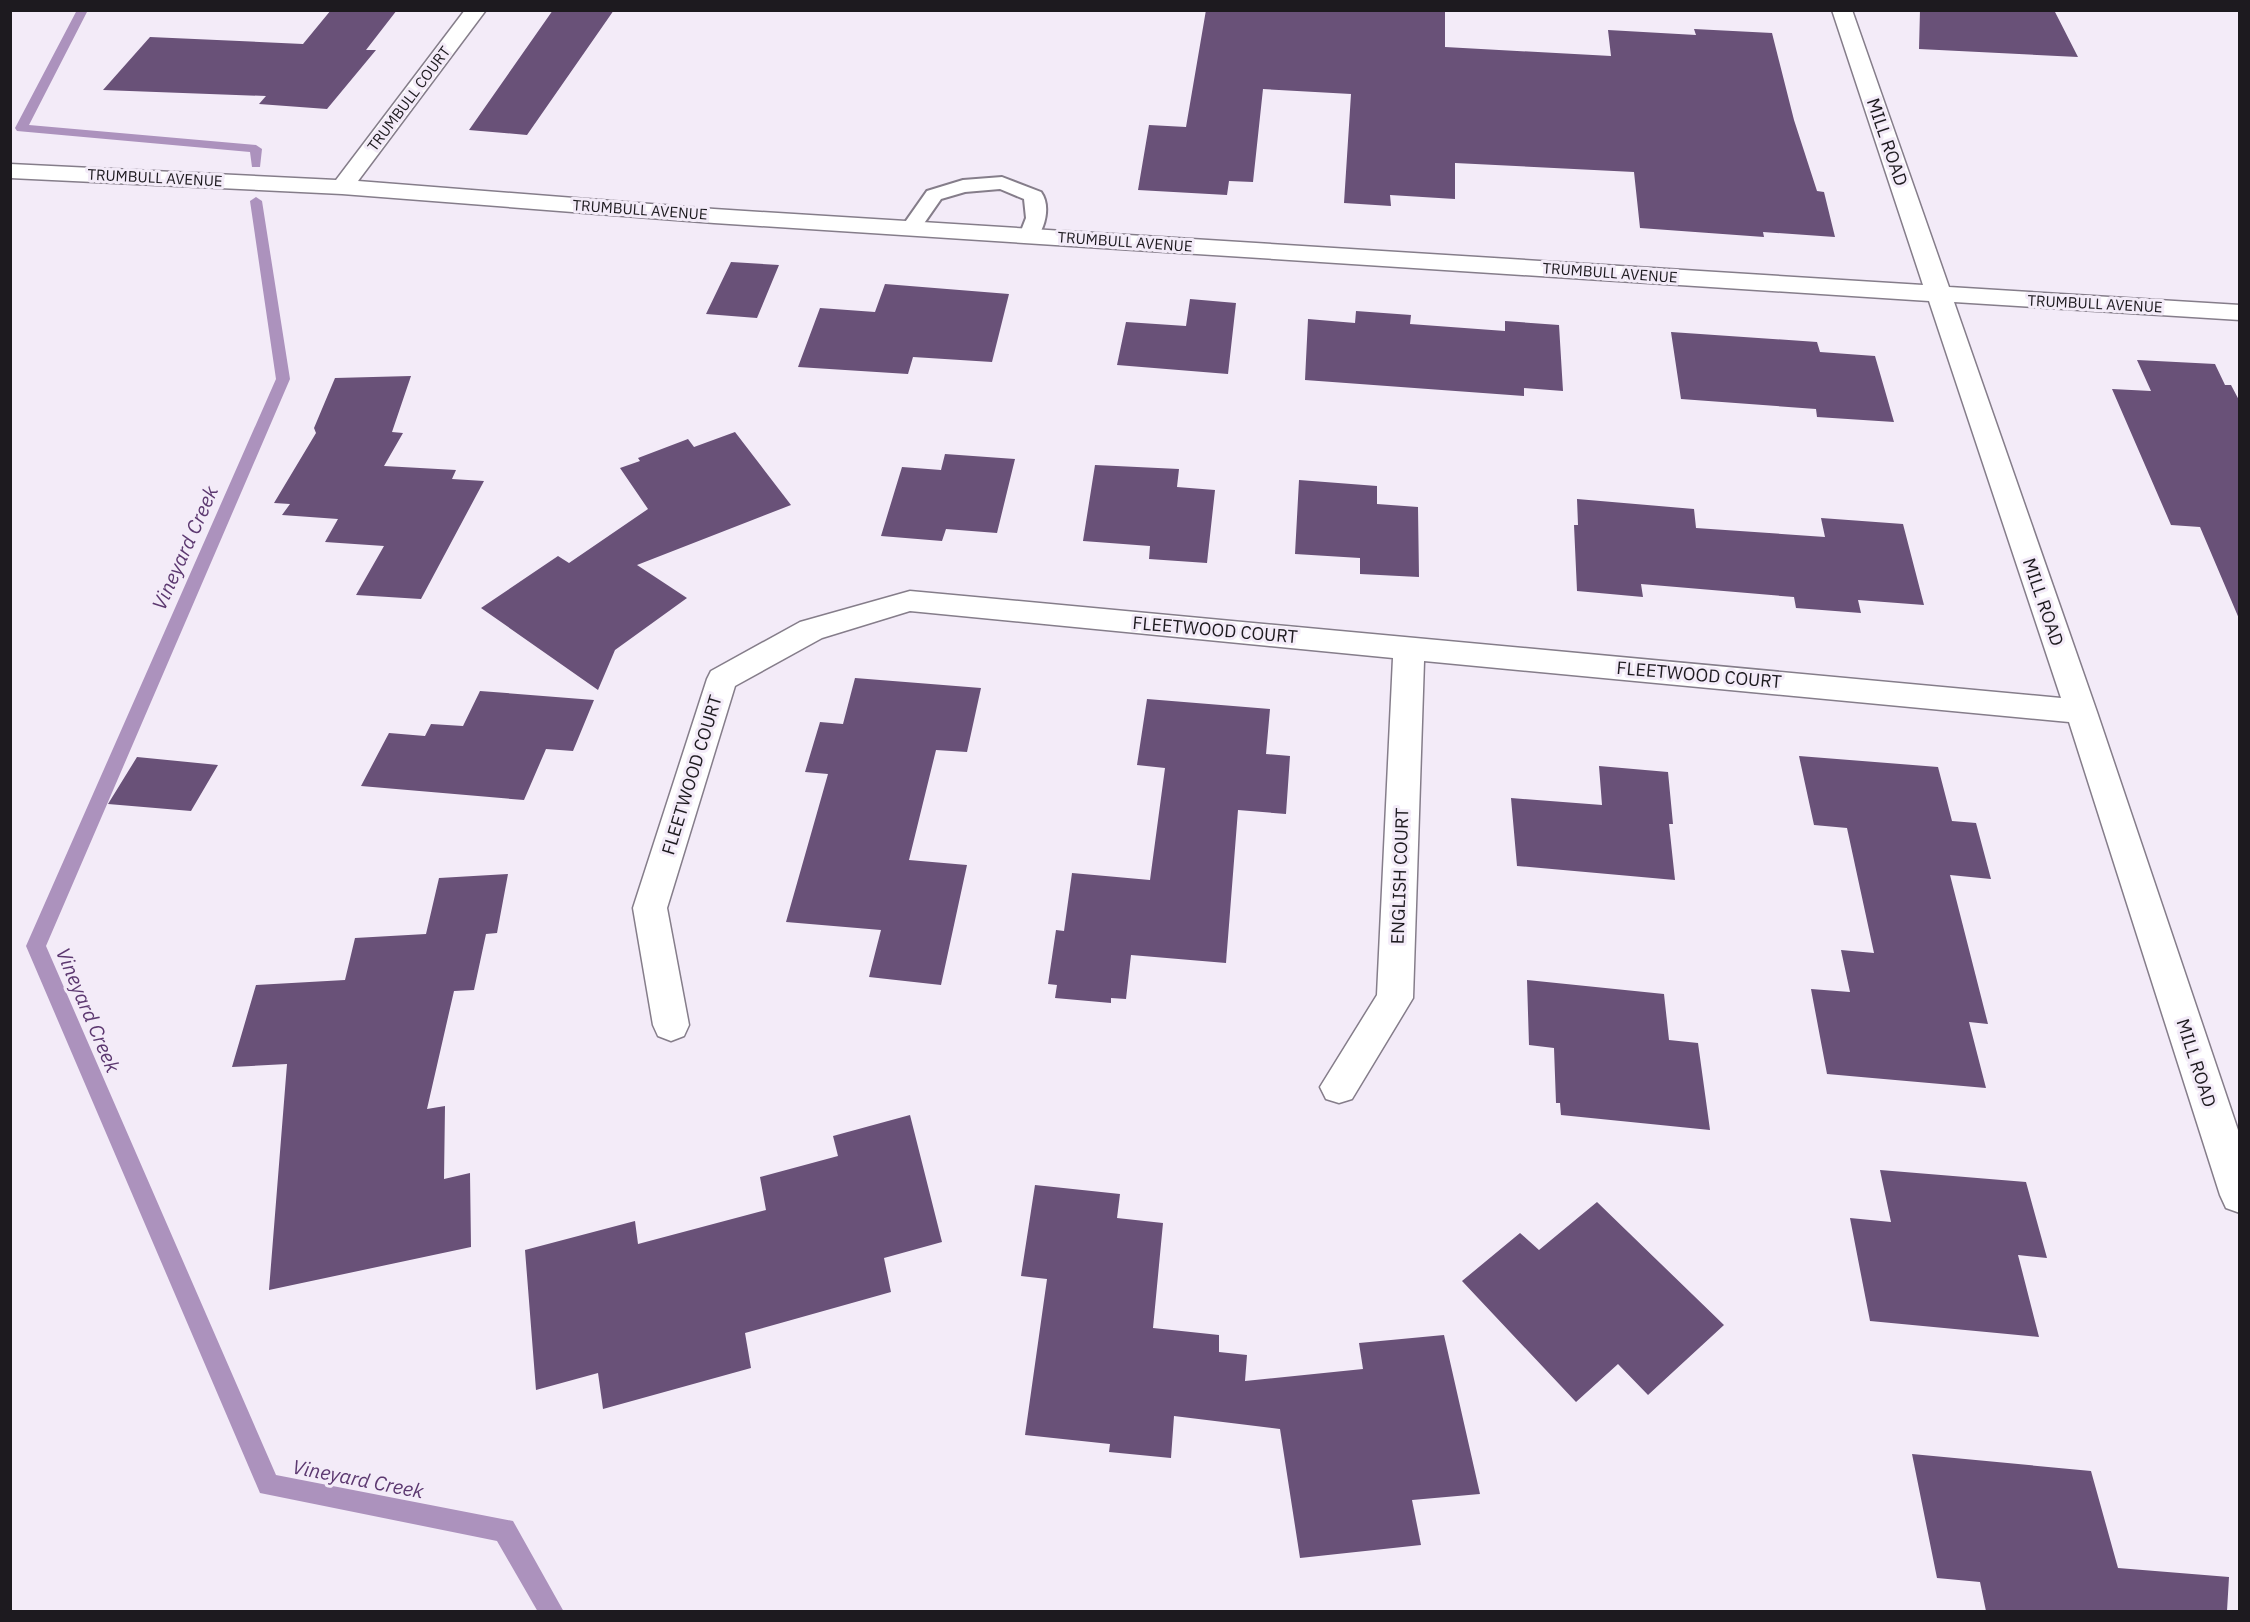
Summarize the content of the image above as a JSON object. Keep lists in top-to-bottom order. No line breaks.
{"streets":{"street":["TRUMBULL COURT","MILL ROAD","TRUMBULL AVENUE","FLEETWOOD COURT","ENGLISH COURT"]},"crossings":[["TRUMBULL COURT","TRUMBULL AVENUE"],["MILL ROAD","TRUMBULL AVENUE"],["MILL ROAD","FLEETWOOD COURT"],["FLEETWOOD COURT","ENGLISH COURT"]],"water":["Vineyard Creek"]}
